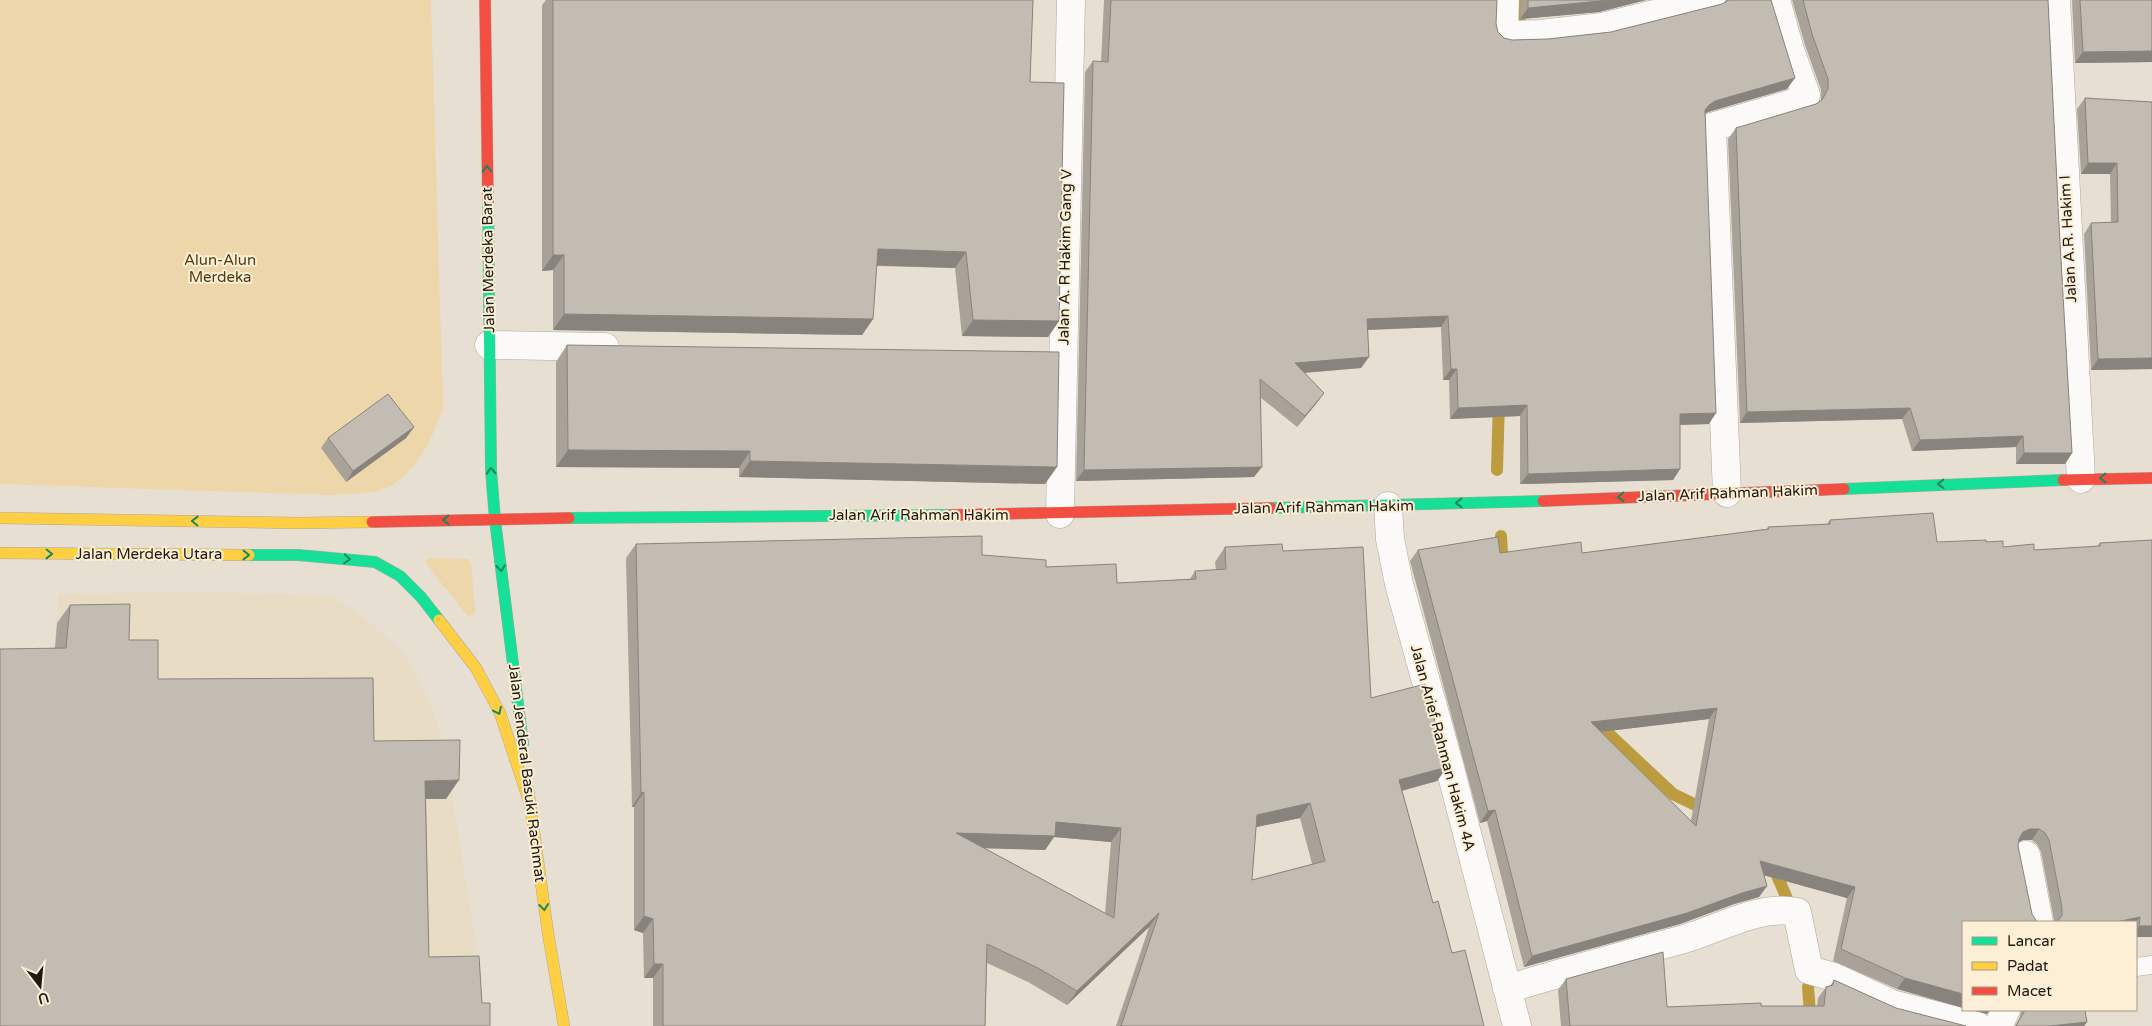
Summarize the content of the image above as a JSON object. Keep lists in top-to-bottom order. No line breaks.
{"streets":{"main road":["Jalan Merdeka Barat","Jalan Arif Rahman Hakim","Jalan Merdeka Utara","Jalan Jenderal Basuki Rachmat"],"street":["Jalan A.R. Hakim I","Jalan A. R Hakim Gang V","Jalan Arief Rahman Hakim 4A"]},"crossings":[["Jalan A.R. Hakim I","Jalan Arif Rahman Hakim"],["Jalan A. R Hakim Gang V","Jalan Arif Rahman Hakim"],["Jalan Merdeka Barat","Jalan Arif Rahman Hakim"],["Jalan Merdeka Barat","Jalan Jenderal Basuki Rachmat"],["Jalan Arif Rahman Hakim","Jalan Arief Rahman Hakim 4A"],["Jalan Arif Rahman Hakim","Jalan Jenderal Basuki Rachmat"],["Jalan Merdeka Utara","Jalan Jenderal Basuki Rachmat"]],"one_way":["Jalan Merdeka Barat","Jalan Arif Rahman Hakim","Jalan Merdeka Utara","Jalan Jenderal Basuki Rachmat"],"parks":["Alun-Alun Merdeka"],"legend":["Lancar","Padat","Macet"],"north":"bottom"}
